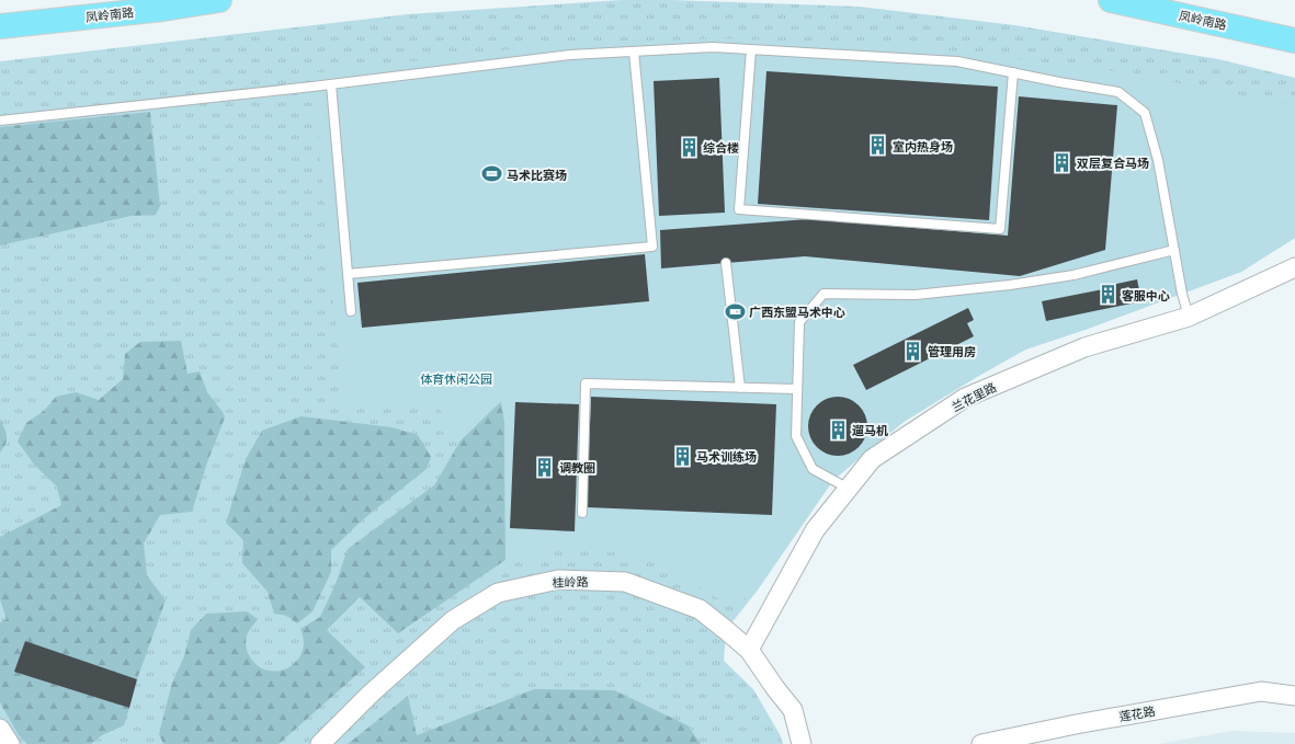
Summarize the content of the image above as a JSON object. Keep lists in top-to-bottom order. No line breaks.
{"streets":{"main road":["凤岭南路"],"street":["兰花里路","桂岭路","莲花路"]},"crossings":[["兰花里路","桂岭路"]],"parks":["体育休闲公园"],"places":{"building":["室内热身场","综合楼","双层复合马场","客服中心","管理用房","遛马机","马术训练场","调教圈"],"sports":["马术比赛场","广西东盟马术中心"]}}
